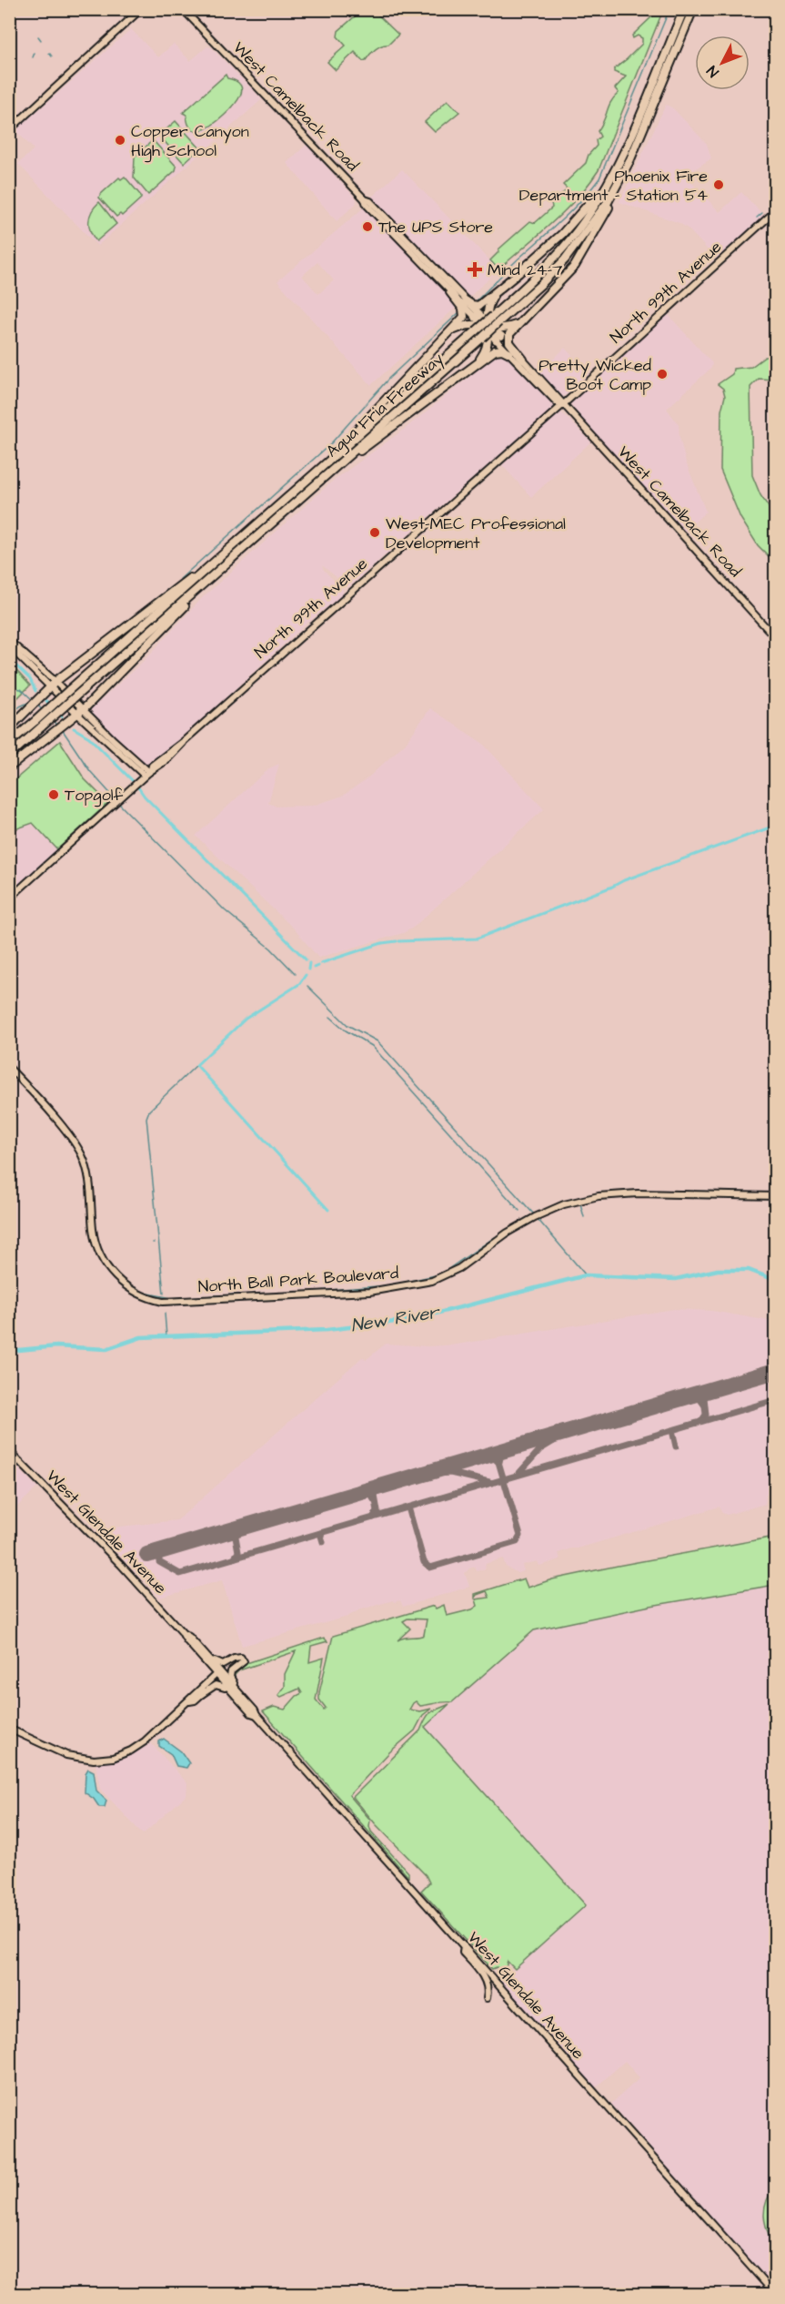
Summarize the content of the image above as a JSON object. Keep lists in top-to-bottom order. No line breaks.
{"streets":{"highway":["Agua Fria Freeway"],"main road":["West Camelback Road","North 99th Avenue","North Ball Park Boulevard","West Glendale Avenue"]},"crossings":[["West Camelback Road","North 99th Avenue"]],"water":["New River"],"places":{"other":["Copper Canyon High School","Phoenix Fire Department - Station 54","The UPS Store","Pretty Wicked Boot Camp","West-MEC Professional Development","Topgolf"],"health":["Mind 24-7"]},"north":"bottom left"}
